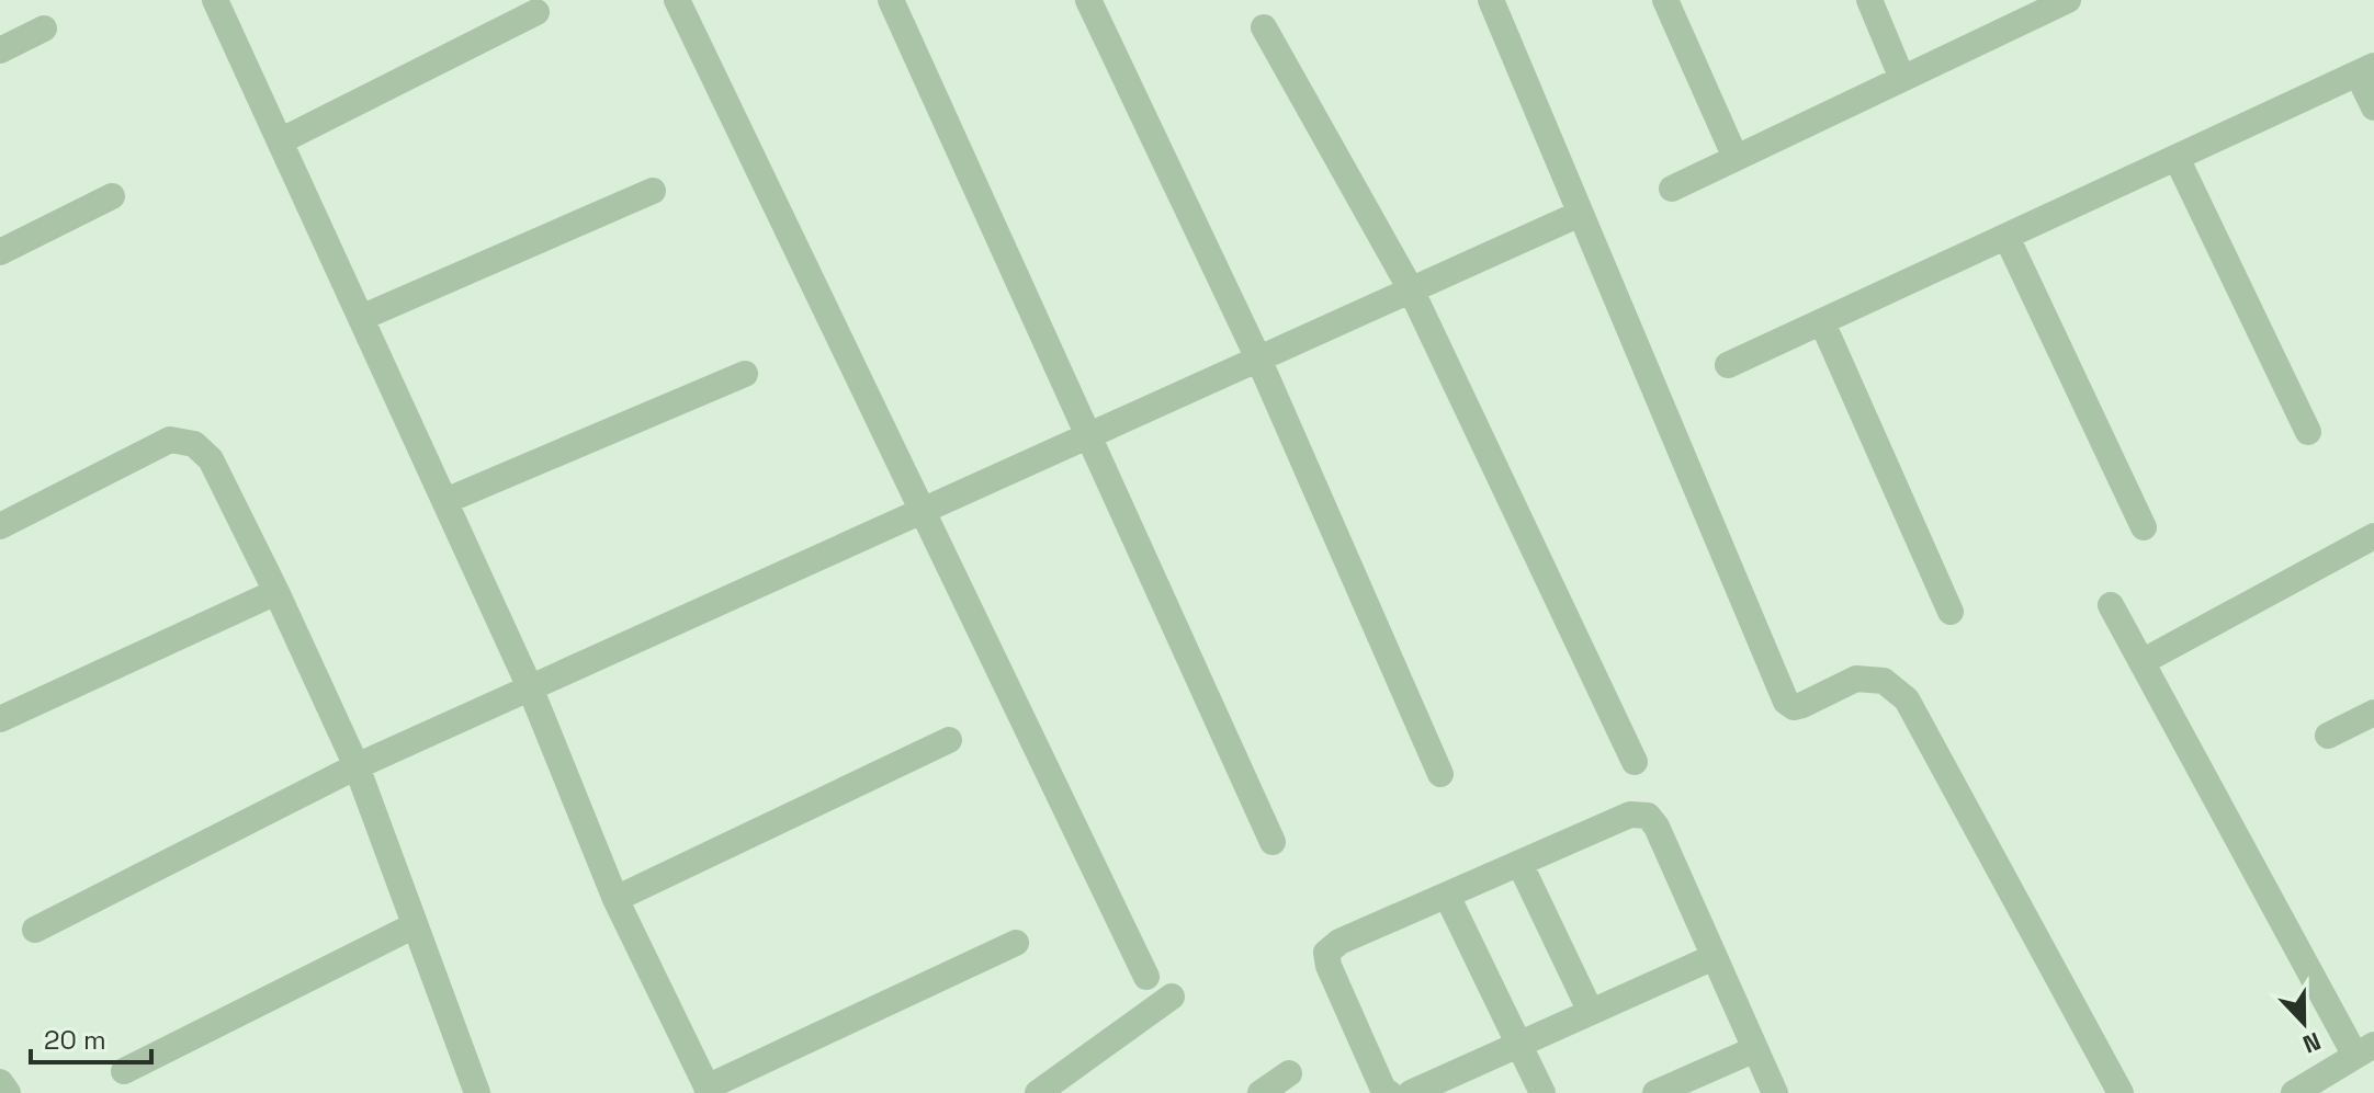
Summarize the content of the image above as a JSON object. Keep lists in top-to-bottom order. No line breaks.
{"scale_bar":"20 m","north":"bottom"}
